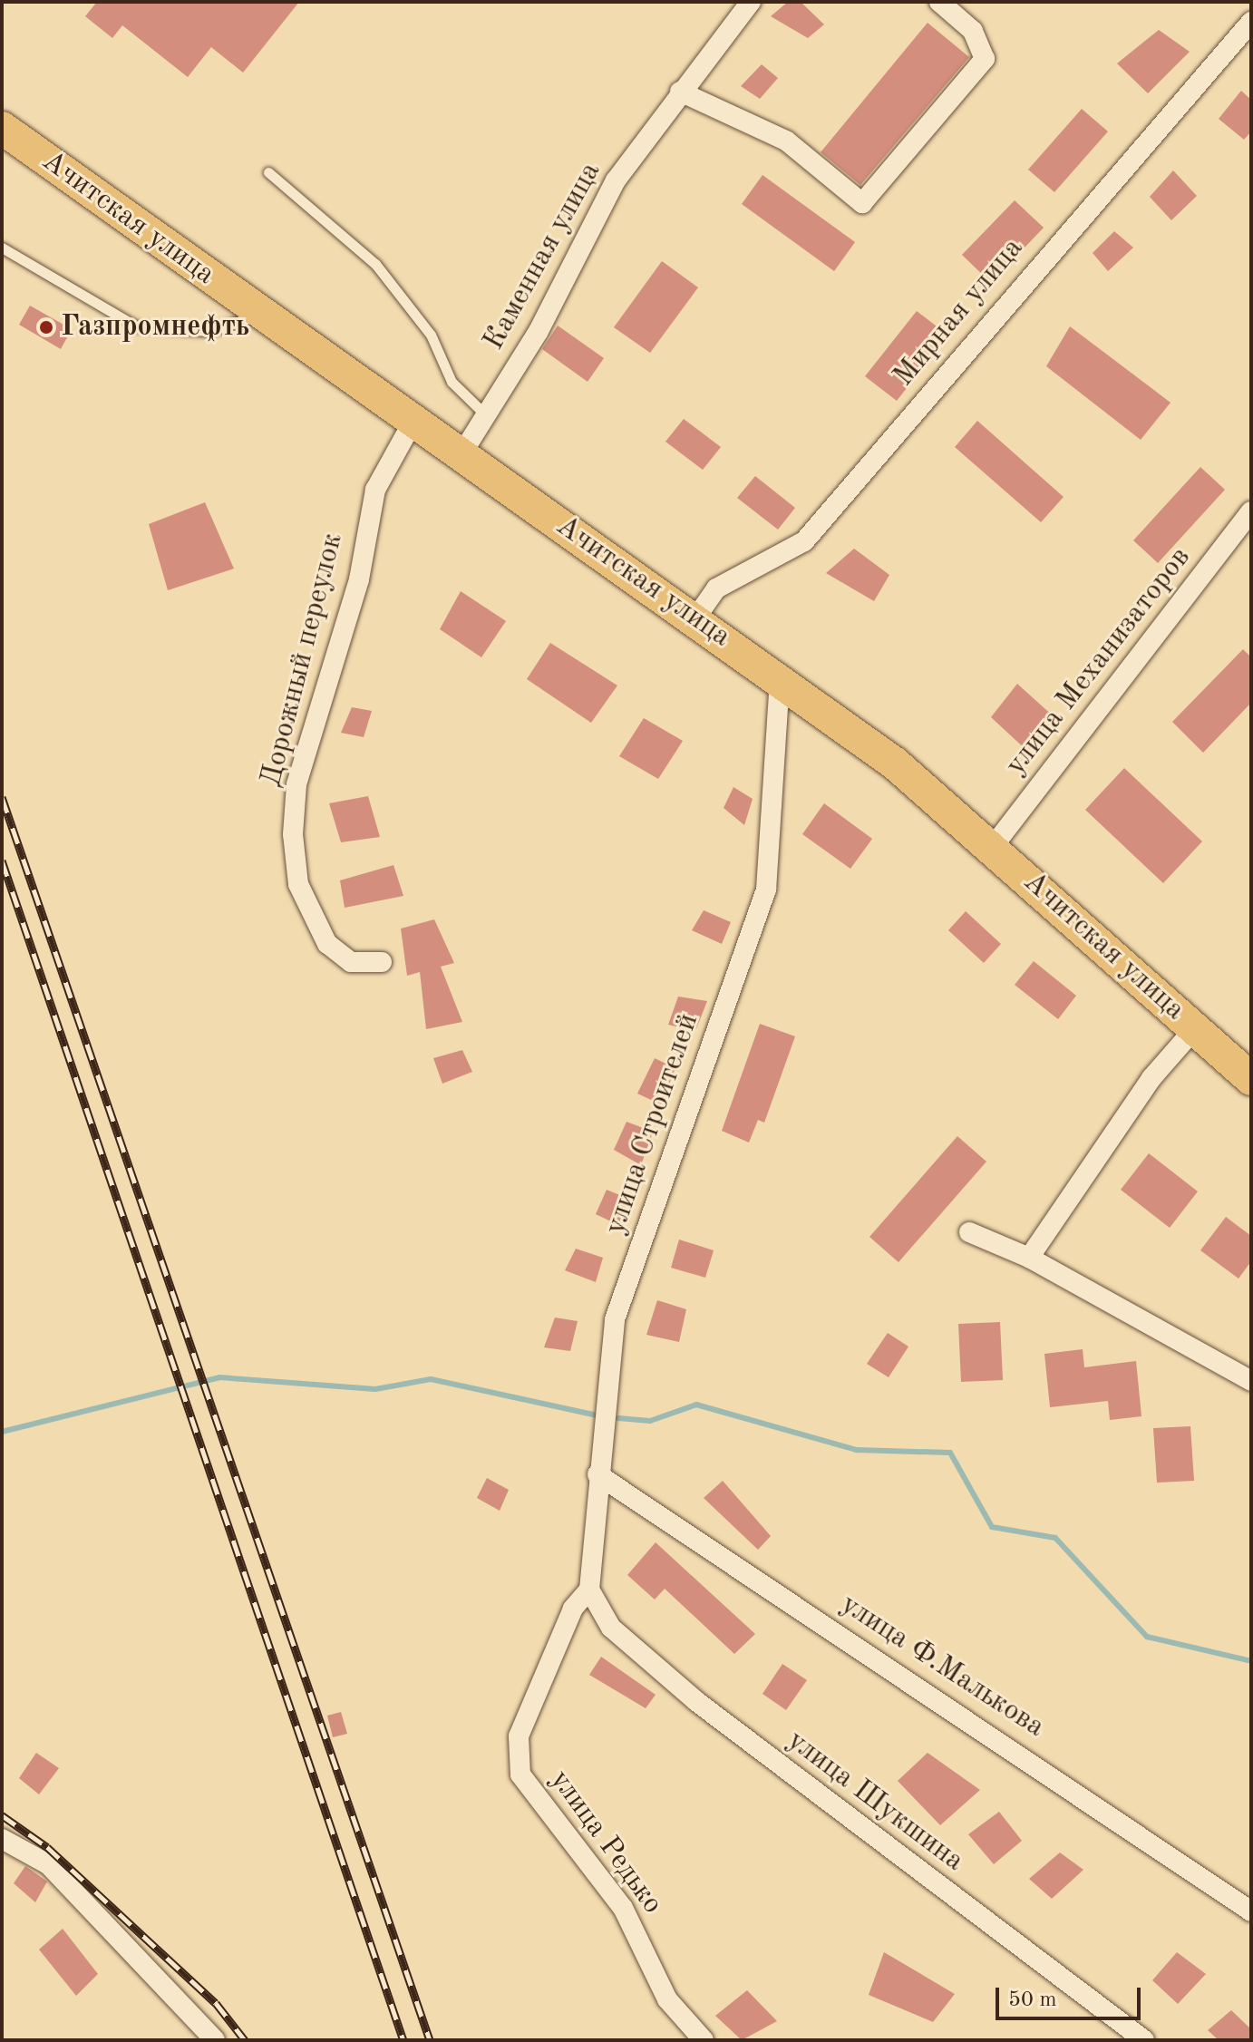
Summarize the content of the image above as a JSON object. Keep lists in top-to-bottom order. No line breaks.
{"streets":{"main road":["Ачитская улица"],"street":["Каменная улица","Мирная улица","Дорожный переулок","улица Механизаторов","улица Строителей","улица Ф.Малькова","улица Шукшина","улица Редько"]},"crossings":[["Ачитская улица","Каменная улица"],["Ачитская улица","Мирная улица"],["Ачитская улица","Дорожный переулок"],["Ачитская улица","улица Механизаторов"],["Ачитская улица","улица Строителей"],["улица Строителей","улица Ф.Малькова"],["улица Строителей","улица Шукшина"],["улица Строителей","улица Редько"],["улица Шукшина","улица Редько"]],"places":["Газпромнефть"],"scale_bar":"50 m"}
